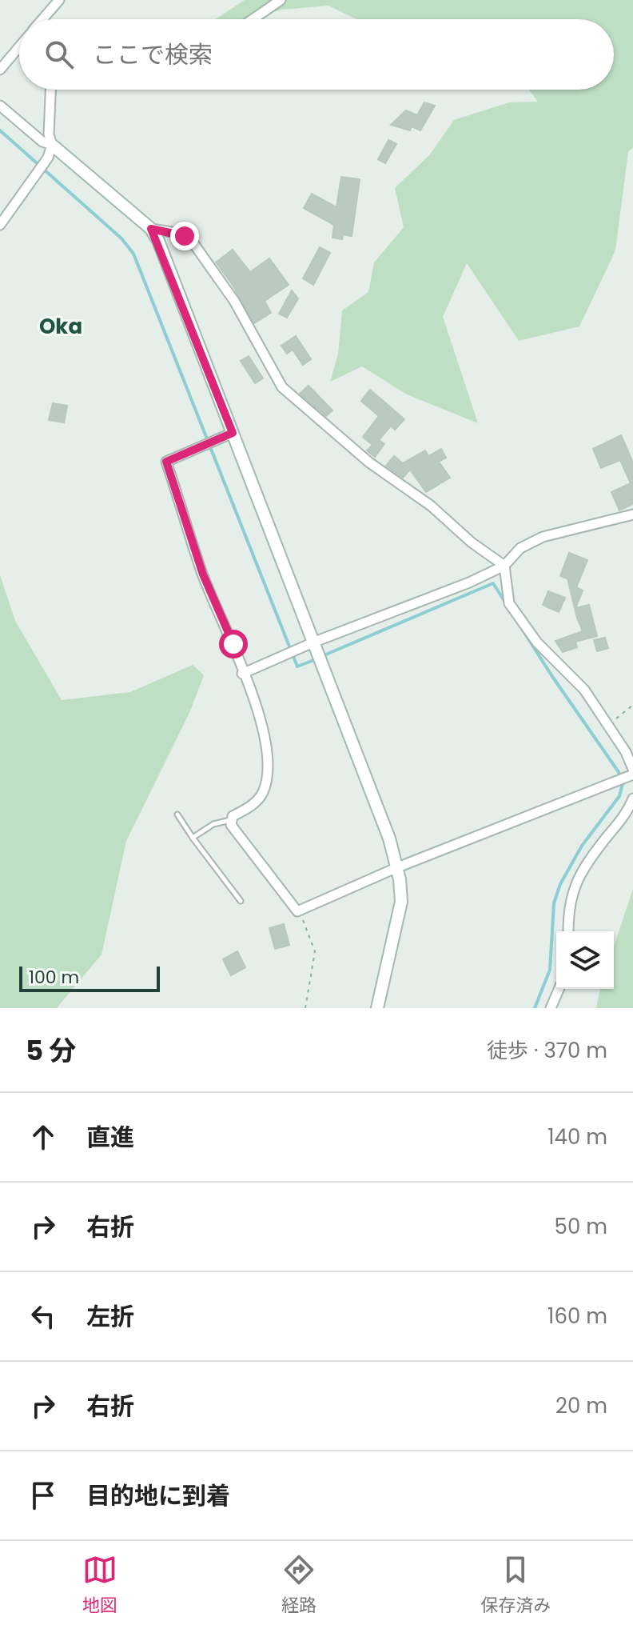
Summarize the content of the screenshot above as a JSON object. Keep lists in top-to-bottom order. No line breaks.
{"districts":["Oka"],"scale_bar":"100 m","page":{"search":"ここで検索","scale":"100 m","heading":["5 分","徒歩 · 370 m"],"list":[["直進","140 m"],["右折","50 m"],["左折","160 m"],["右折","20 m"],"目的地に到着"],"nav":["地図","経路","保存済み"]}}
